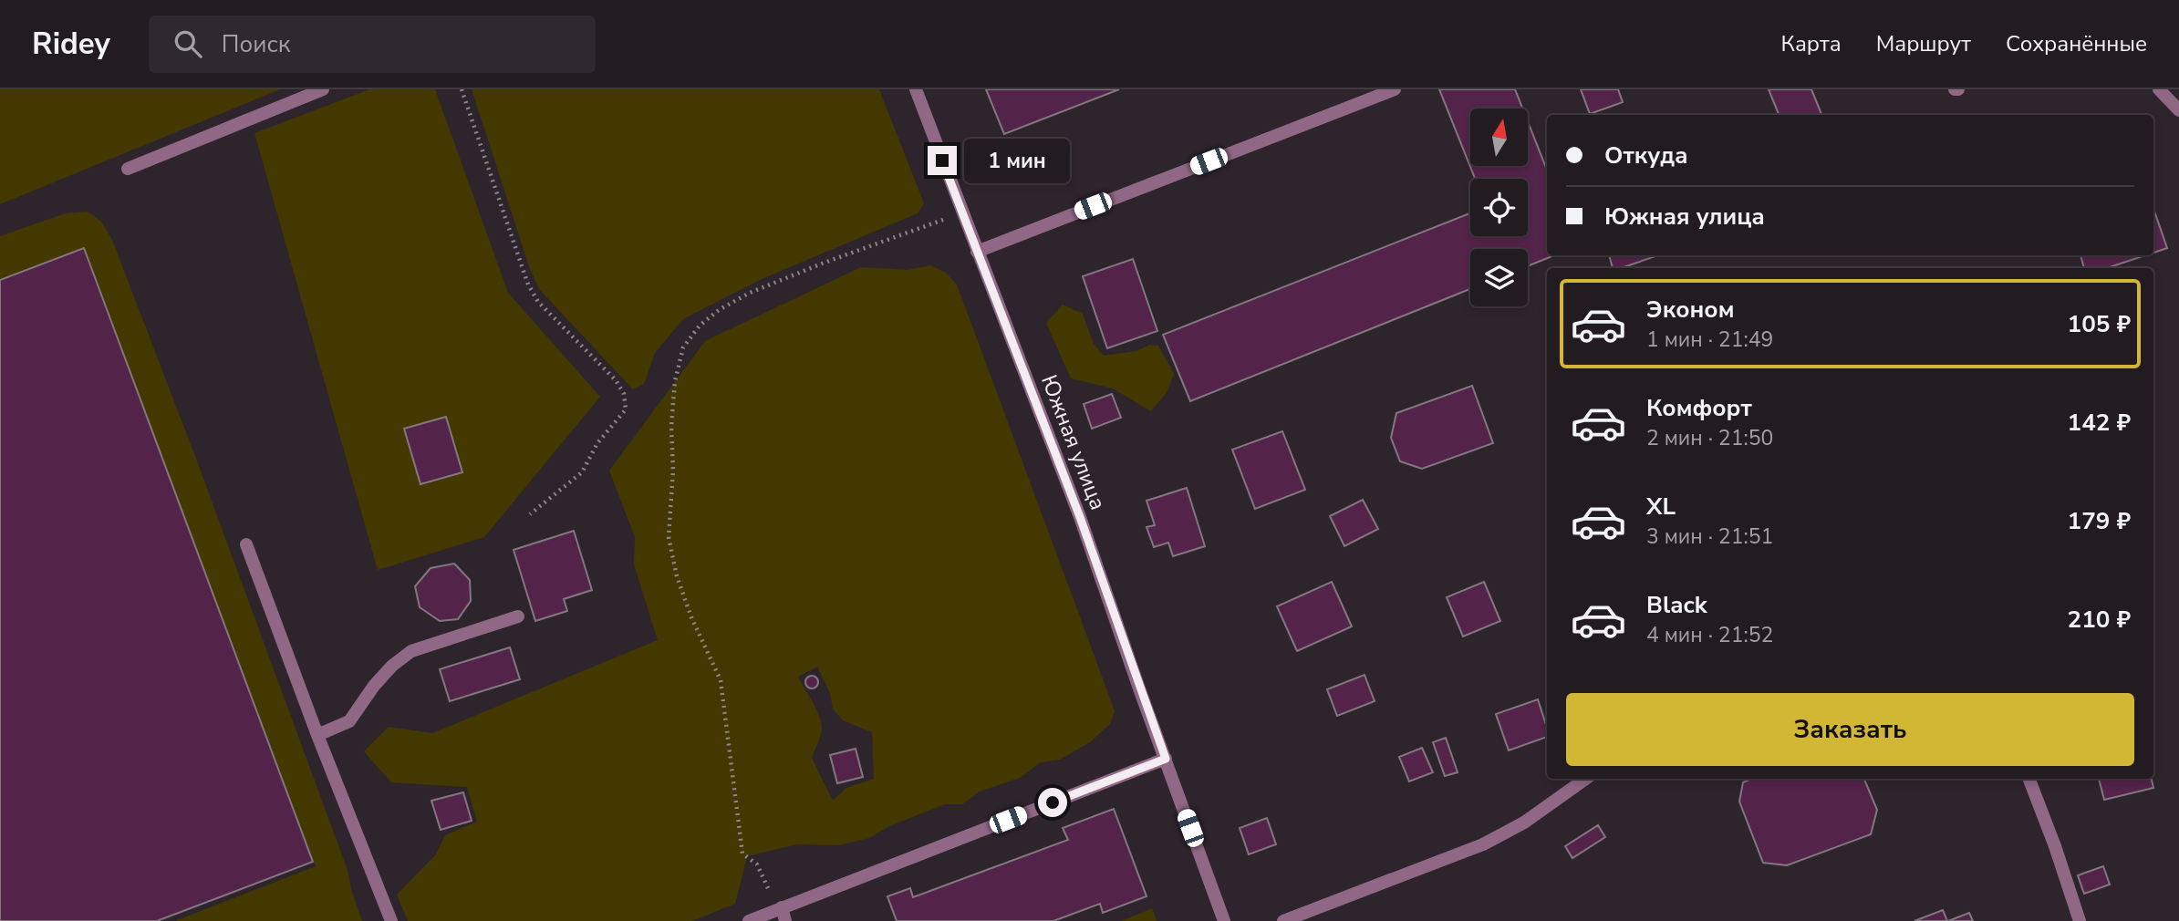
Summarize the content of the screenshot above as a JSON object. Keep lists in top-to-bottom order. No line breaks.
{"streets":{"street":["Южная улица"]},"north":"top","page":{"header":"Ridey","search":"Поиск","nav":["Карта","Маршрут","Сохранённые"],"banner":["Откуда","Южная улица"],"bubble":"1 мин","list":[{"name":"Эконом","note":"1 мин · 21:49","value":"105 ₽"},{"name":"Комфорт","note":"2 мин · 21:50","value":"142 ₽"},{"name":"XL","note":"3 мин · 21:51","value":"179 ₽"},{"name":"Black","note":"4 мин · 21:52","value":"210 ₽"}],"buttons":"Заказать"}}
